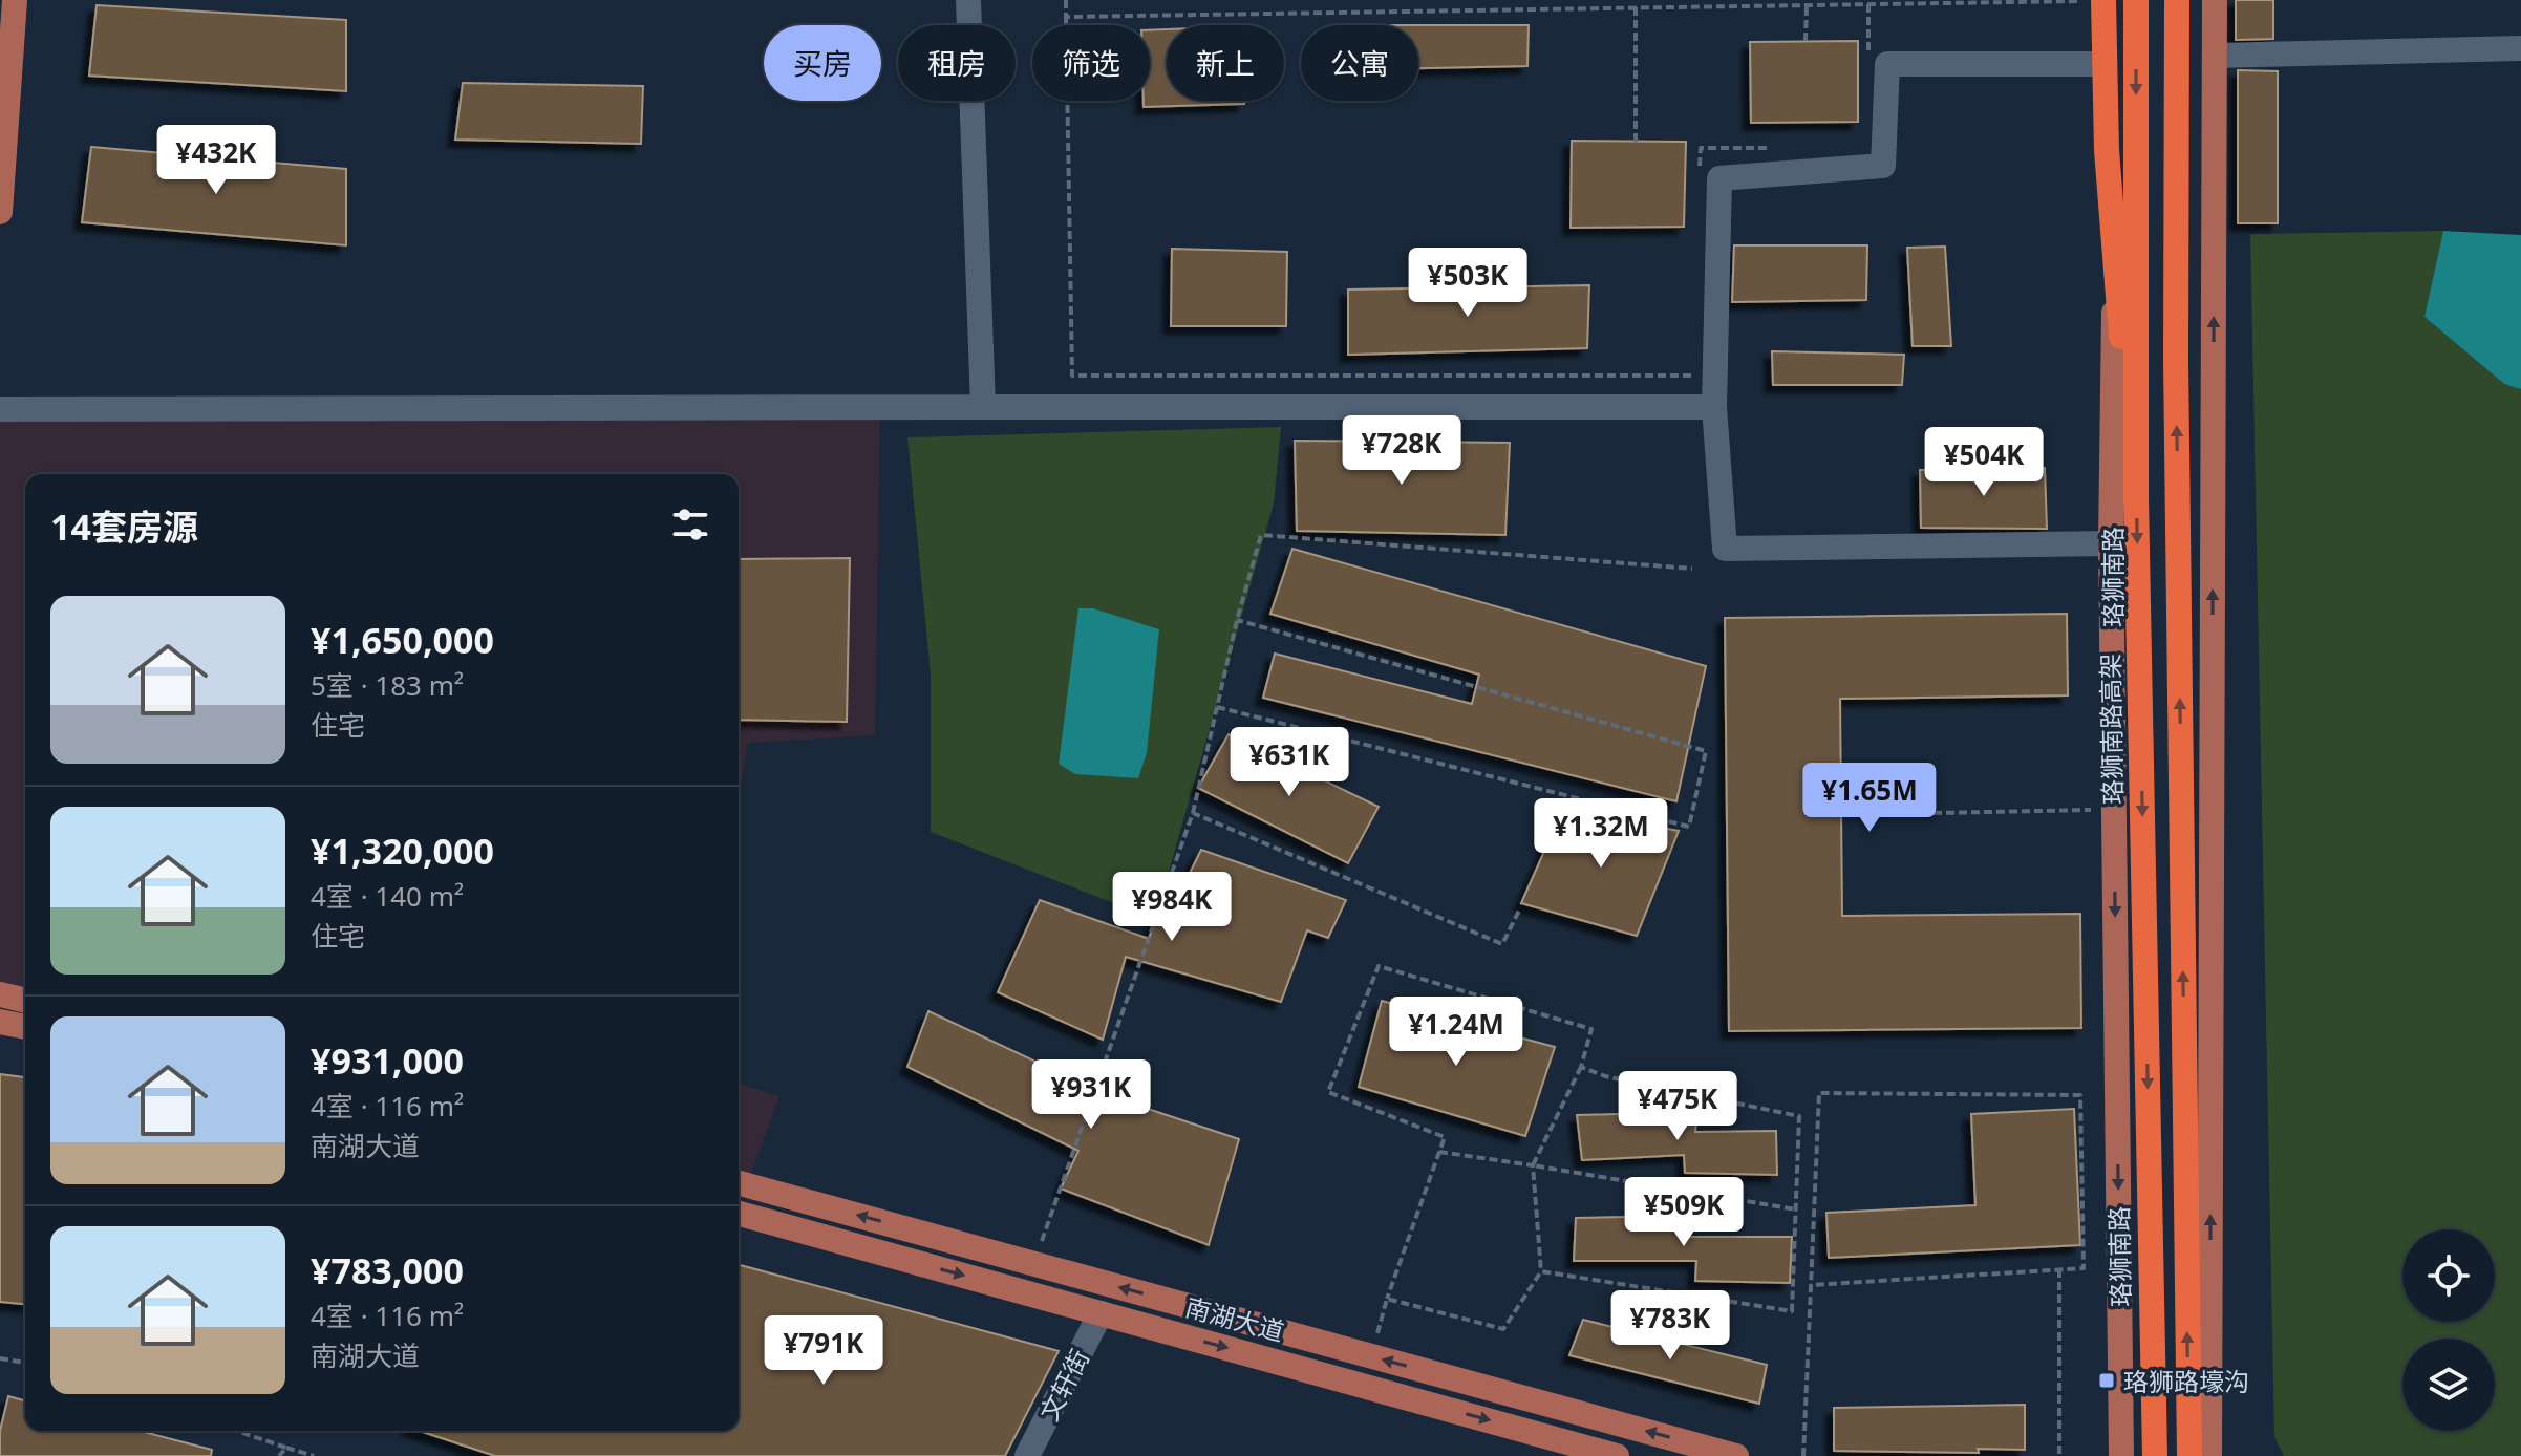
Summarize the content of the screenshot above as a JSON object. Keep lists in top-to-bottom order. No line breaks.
{"streets":{"highway":["珞狮南路高架"],"main road":["珞狮南路","南湖大道"],"street":["文轩街"]},"crossings":[["南湖大道","文轩街"]],"places":{"transit":["珞狮路壕沟"]},"page":{"chip":["买房","租房","筛选","新上","公寓"],"price":["¥432K","¥503K","¥728K","¥504K","¥631K","¥1.65M","¥1.32M","¥984K","¥1.24M","¥931K","¥475K","¥509K","¥783K","¥791K"],"heading":"14套房源","list":[{"name":"¥1,650,000","note":"5室 · 183 m² · 住宅"},{"name":"¥1,320,000","note":"4室 · 140 m² · 住宅"},{"name":"¥931,000","note":"4室 · 116 m² · 南湖大道"},{"name":"¥783,000","note":"4室 · 116 m² · 南湖大道"}]}}
